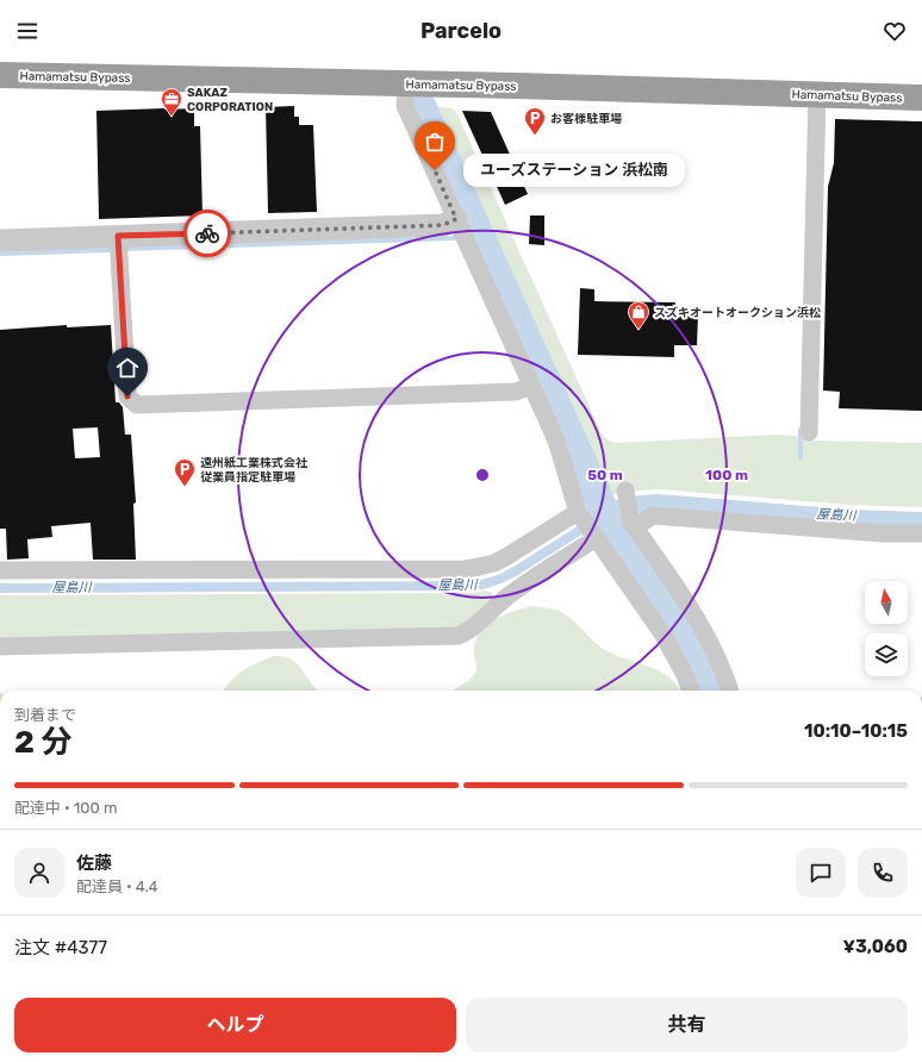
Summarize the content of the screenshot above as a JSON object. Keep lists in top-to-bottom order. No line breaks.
{"streets":{"highway":["Hamamatsu Bypass"]},"water":["屋島川"],"places":{"office":["SAKAZ CORPORATION"],"parking":["お客様駐車場","遠州紙工業株式会社 従業員指定駐車場"],"other":["ユーズステーション 浜松南"],"shop":["スズキオートオークション浜松"]},"north":"top","page":{"header":"Parcelo","bubble":"ユーズステーション 浜松南","heading":["2 分","到着まで","10:10–10:15"],"panel":["佐藤","配達員 · 4.4","注文 #4377","¥3,060"],"bar":"配達中 · 100 m","buttons":["ヘルプ","共有"]},"rings":["50 m","100 m"]}
